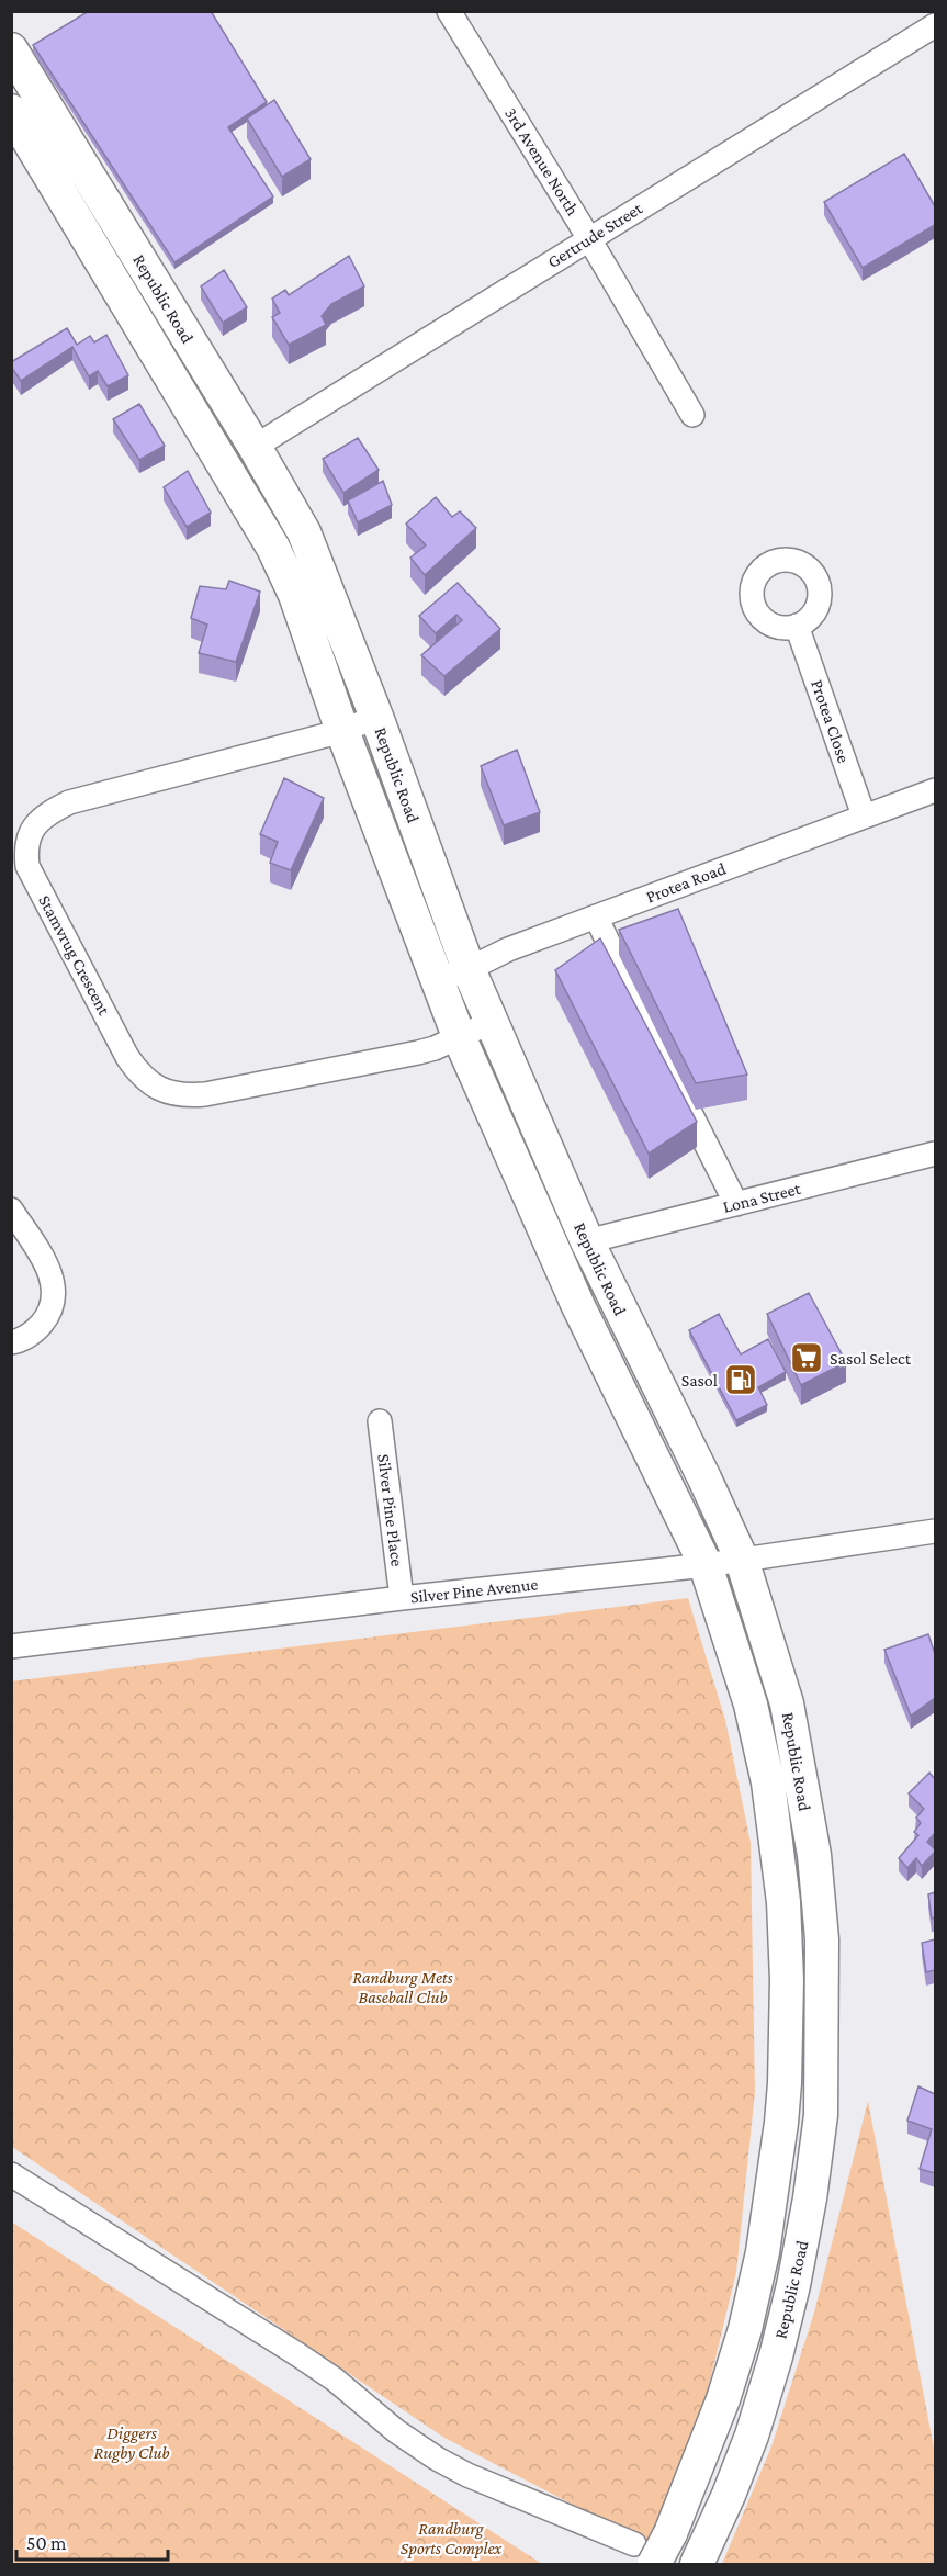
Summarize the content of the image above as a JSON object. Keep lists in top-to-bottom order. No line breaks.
{"streets":{"main road":["Republic Road"],"street":["3rd Avenue North","Gertrude Street","Protea Close","Protea Road","Stamvrug Crescent","Lona Street","Silver Pine Place","Silver Pine Avenue"]},"crossings":[["3rd Avenue North","Gertrude Street"],["Gertrude Street","Republic Road"],["Republic Road","Protea Road"],["Republic Road","Stamvrug Crescent"],["Republic Road","Lona Street"],["Republic Road","Silver Pine Avenue"],["Protea Close","Protea Road"],["Silver Pine Place","Silver Pine Avenue"]],"parks":["Randburg Mets Baseball Club","Diggers Rugby Club","Randburg Sports Complex"],"places":{"supermarket":["Sasol Select"],"fuel station":["Sasol"]},"scale_bar":"50 m"}
